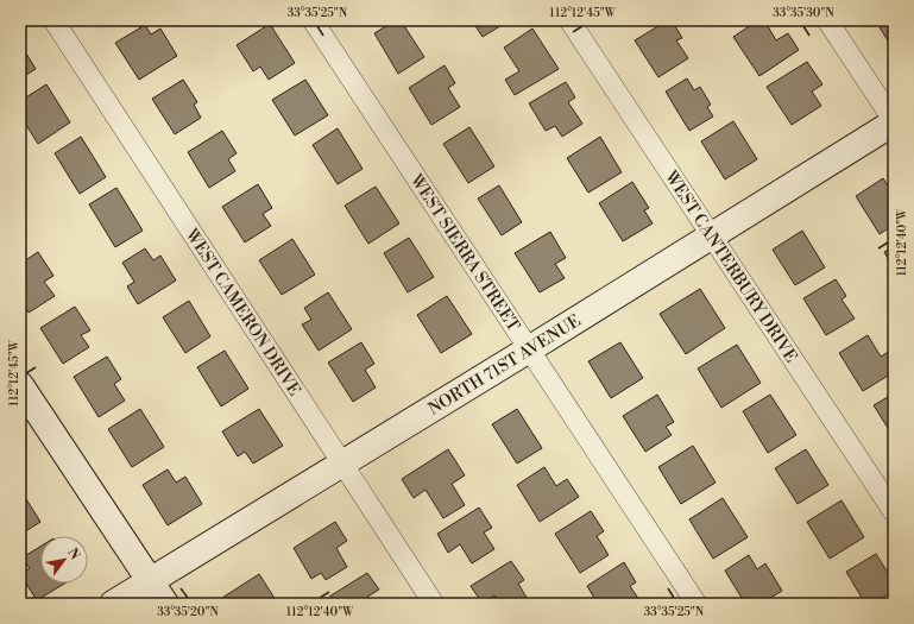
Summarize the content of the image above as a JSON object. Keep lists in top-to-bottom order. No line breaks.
{"streets":{"street":["WEST SIERRA STREET","WEST CANTERBURY DRIVE","WEST CAMERON DRIVE","NORTH 71ST AVENUE"]},"crossings":[["WEST SIERRA STREET","NORTH 71ST AVENUE"],["WEST CANTERBURY DRIVE","NORTH 71ST AVENUE"],["WEST CAMERON DRIVE","NORTH 71ST AVENUE"]],"north":"top right","coordinates":["33°35'25\"N","112°12'45\"W","33°35'30\"N","112°12'40\"W","33°35'20\"N"]}
